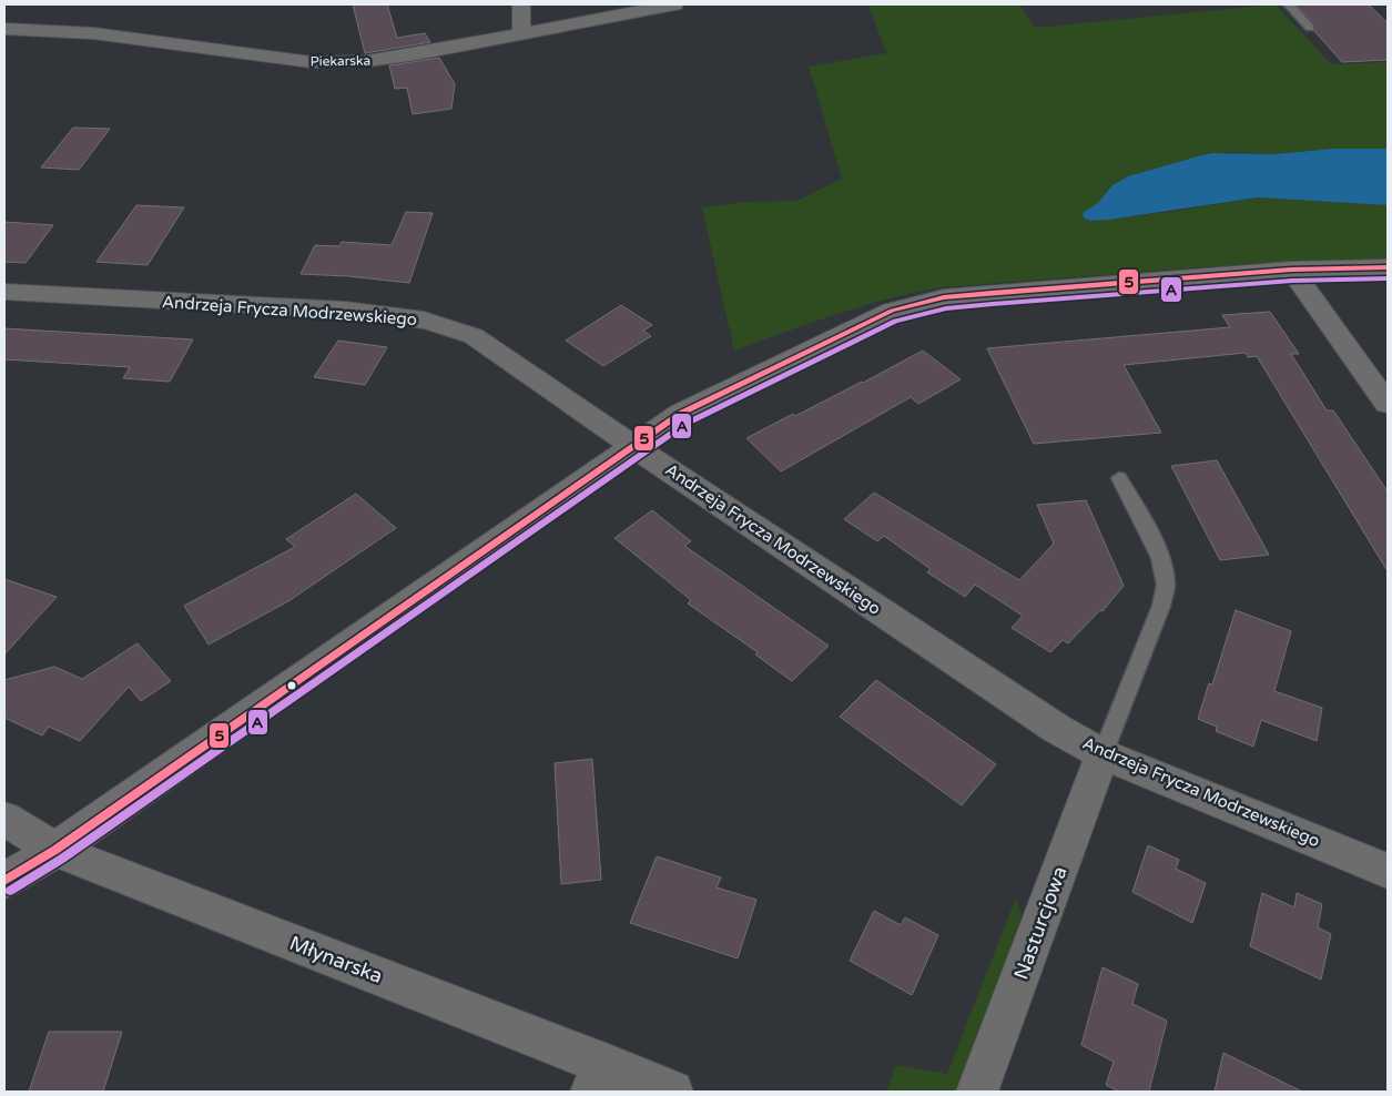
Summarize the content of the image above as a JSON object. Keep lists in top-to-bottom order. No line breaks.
{"streets":{"street":["Piekarska","Andrzeja Frycza Modrzewskiego","Nasturcjowa","Młynarska"]},"crossings":[["Andrzeja Frycza Modrzewskiego","Nasturcjowa"]],"lines":["transit line 5","transit line A"]}
